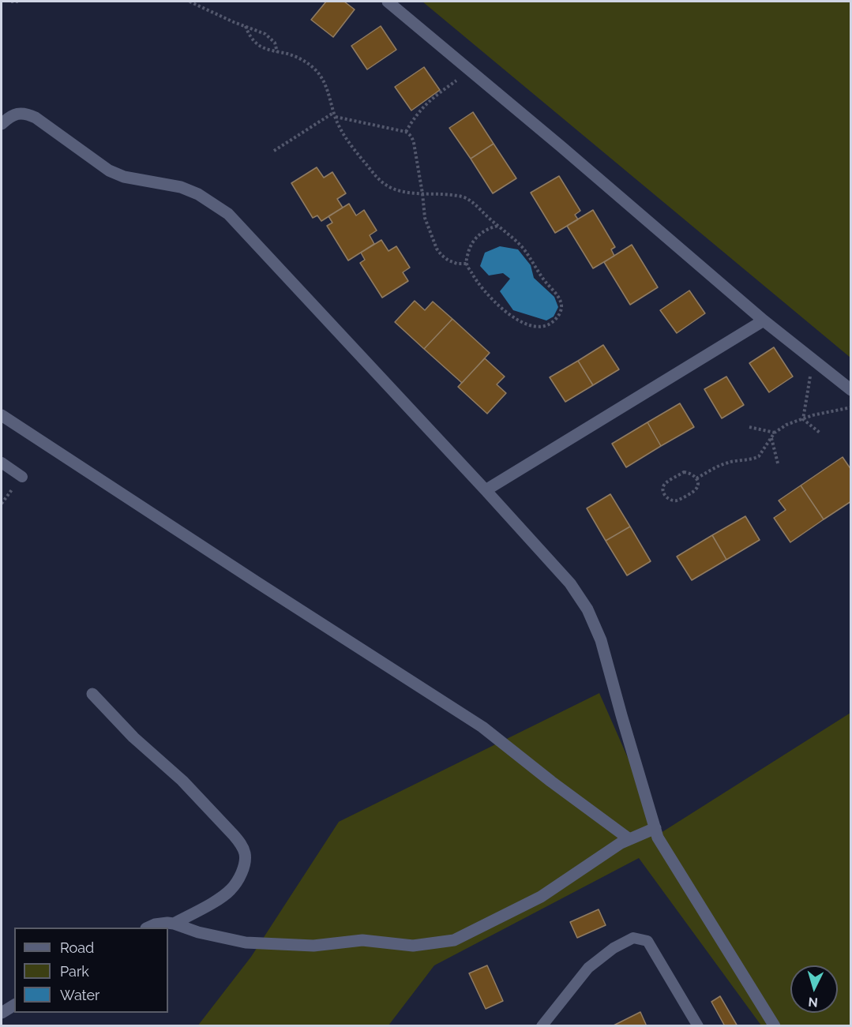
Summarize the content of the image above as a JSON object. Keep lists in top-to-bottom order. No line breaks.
{"legend":["Road","Park","Water"],"north":"bottom"}
